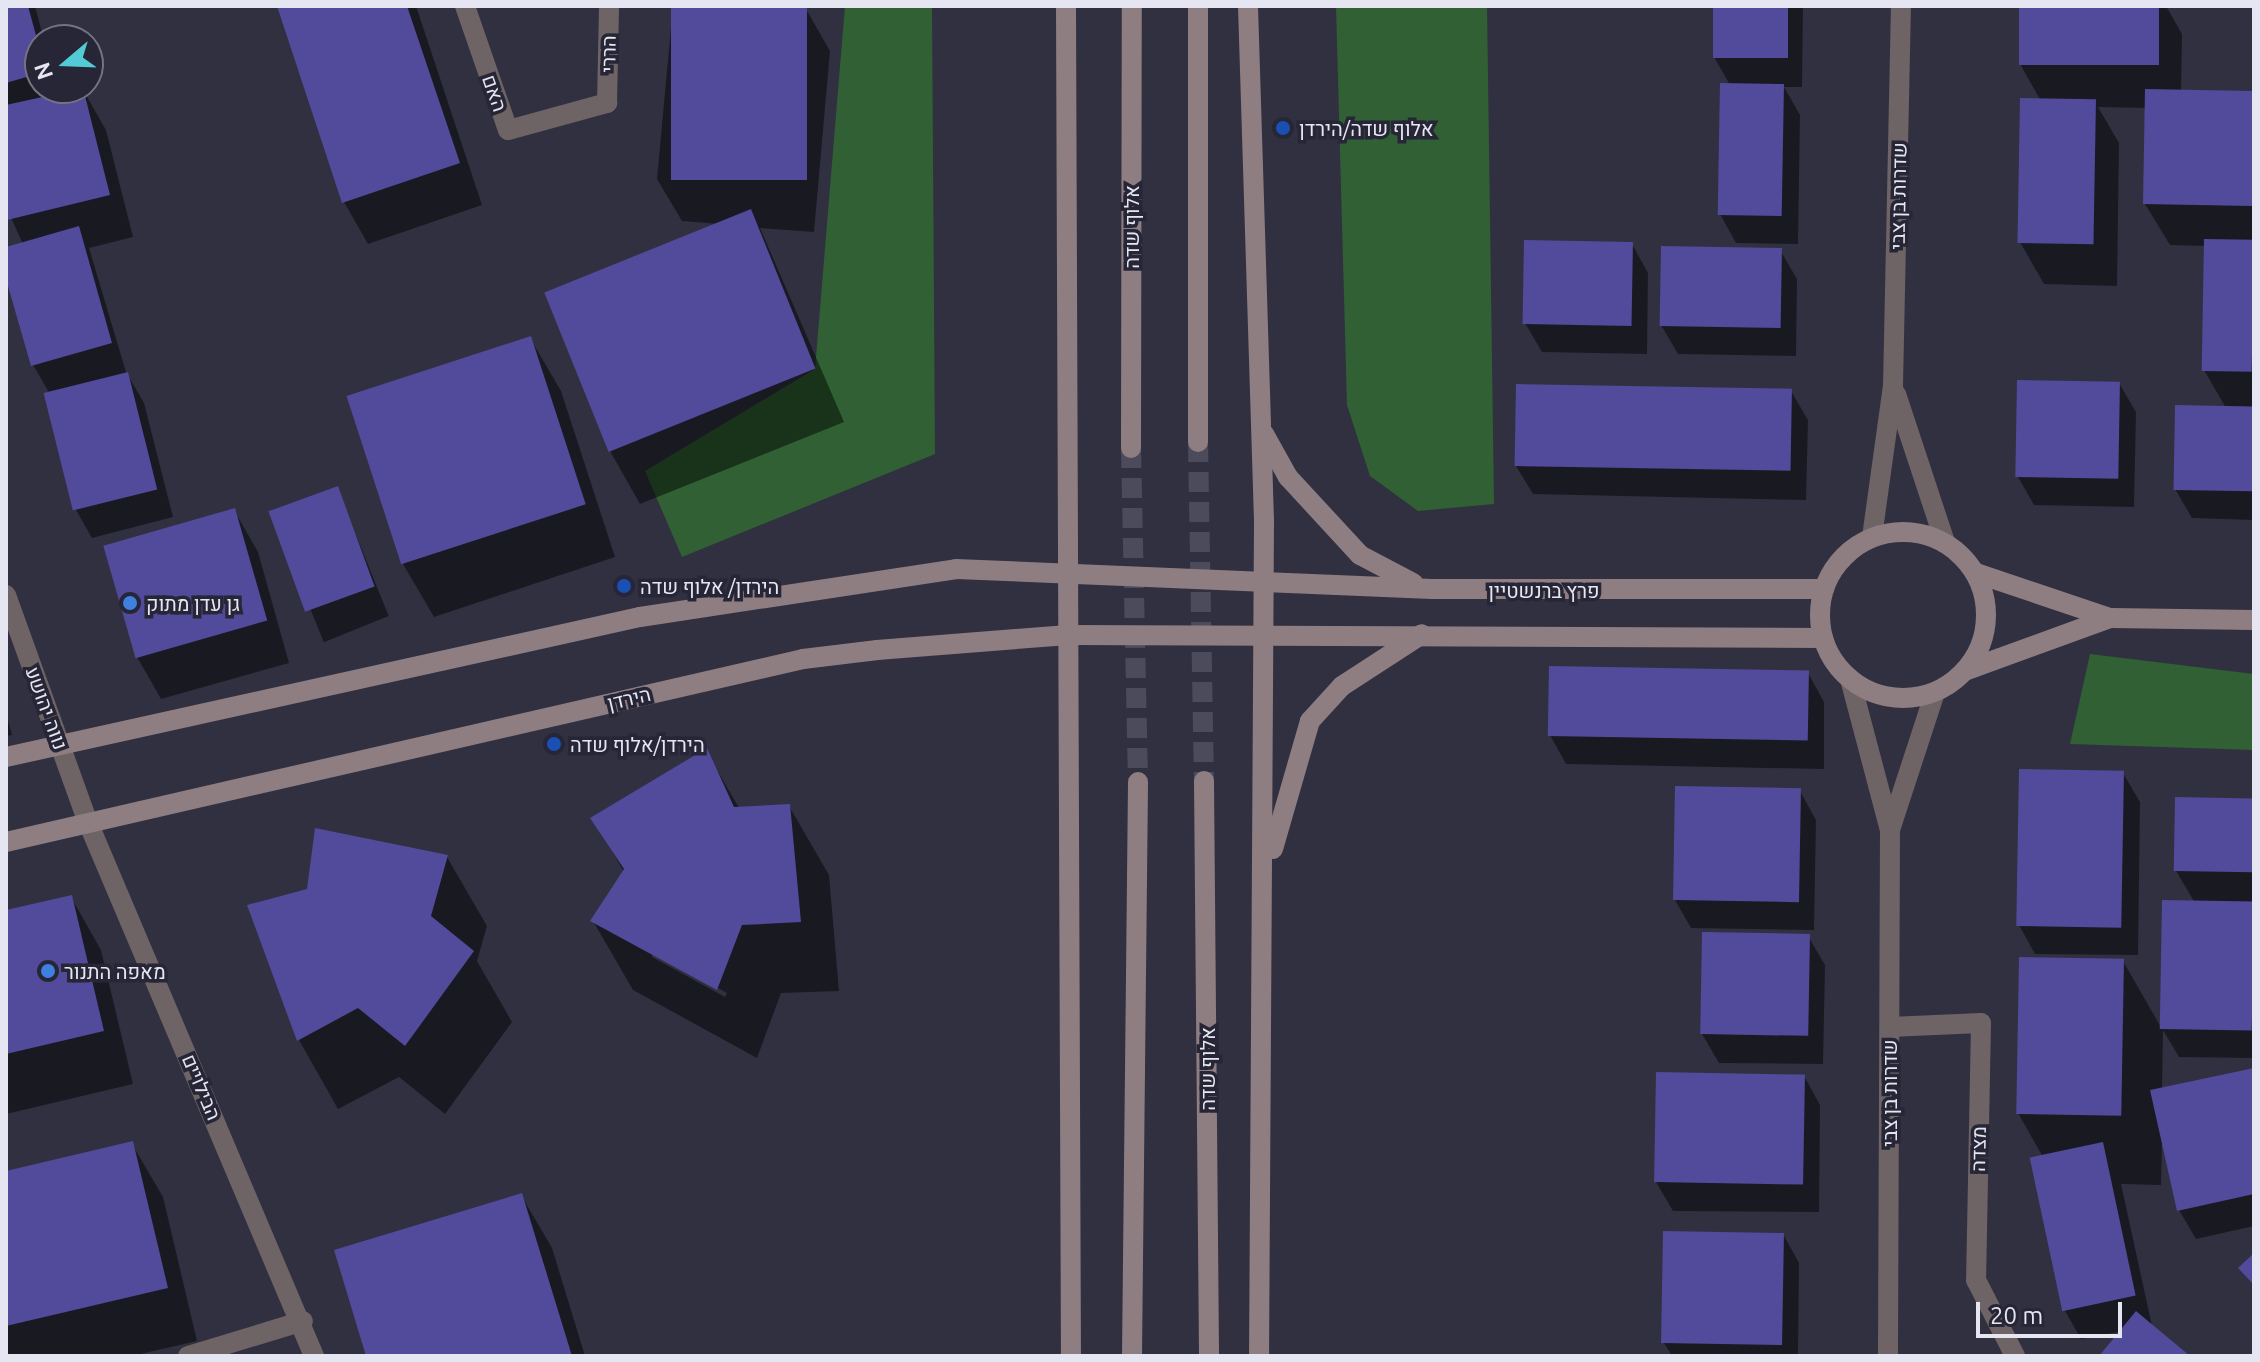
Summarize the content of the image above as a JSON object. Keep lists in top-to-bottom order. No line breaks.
{"streets":{"main road":["אלוף שדה","פרץ ברנשטיין","הירדן"],"street":["הררי","האם","שדרות בן צבי","נווה יהושע","הבילויים","מצדה"]},"crossings":[["הררי","האם"],["שדרות בן צבי","פרץ ברנשטיין"],["שדרות בן צבי","מצדה"],["הירדן","נווה יהושע"],["הירדן","הבילויים"],["נווה יהושע","הבילויים"]],"places":["אלוף שדה/הירדן","הירדן/ אלוף שדה","גן עדן מתוק","הירדן/אלוף שדה","מאפה התנור"],"scale_bar":"20 m","north":"left"}
